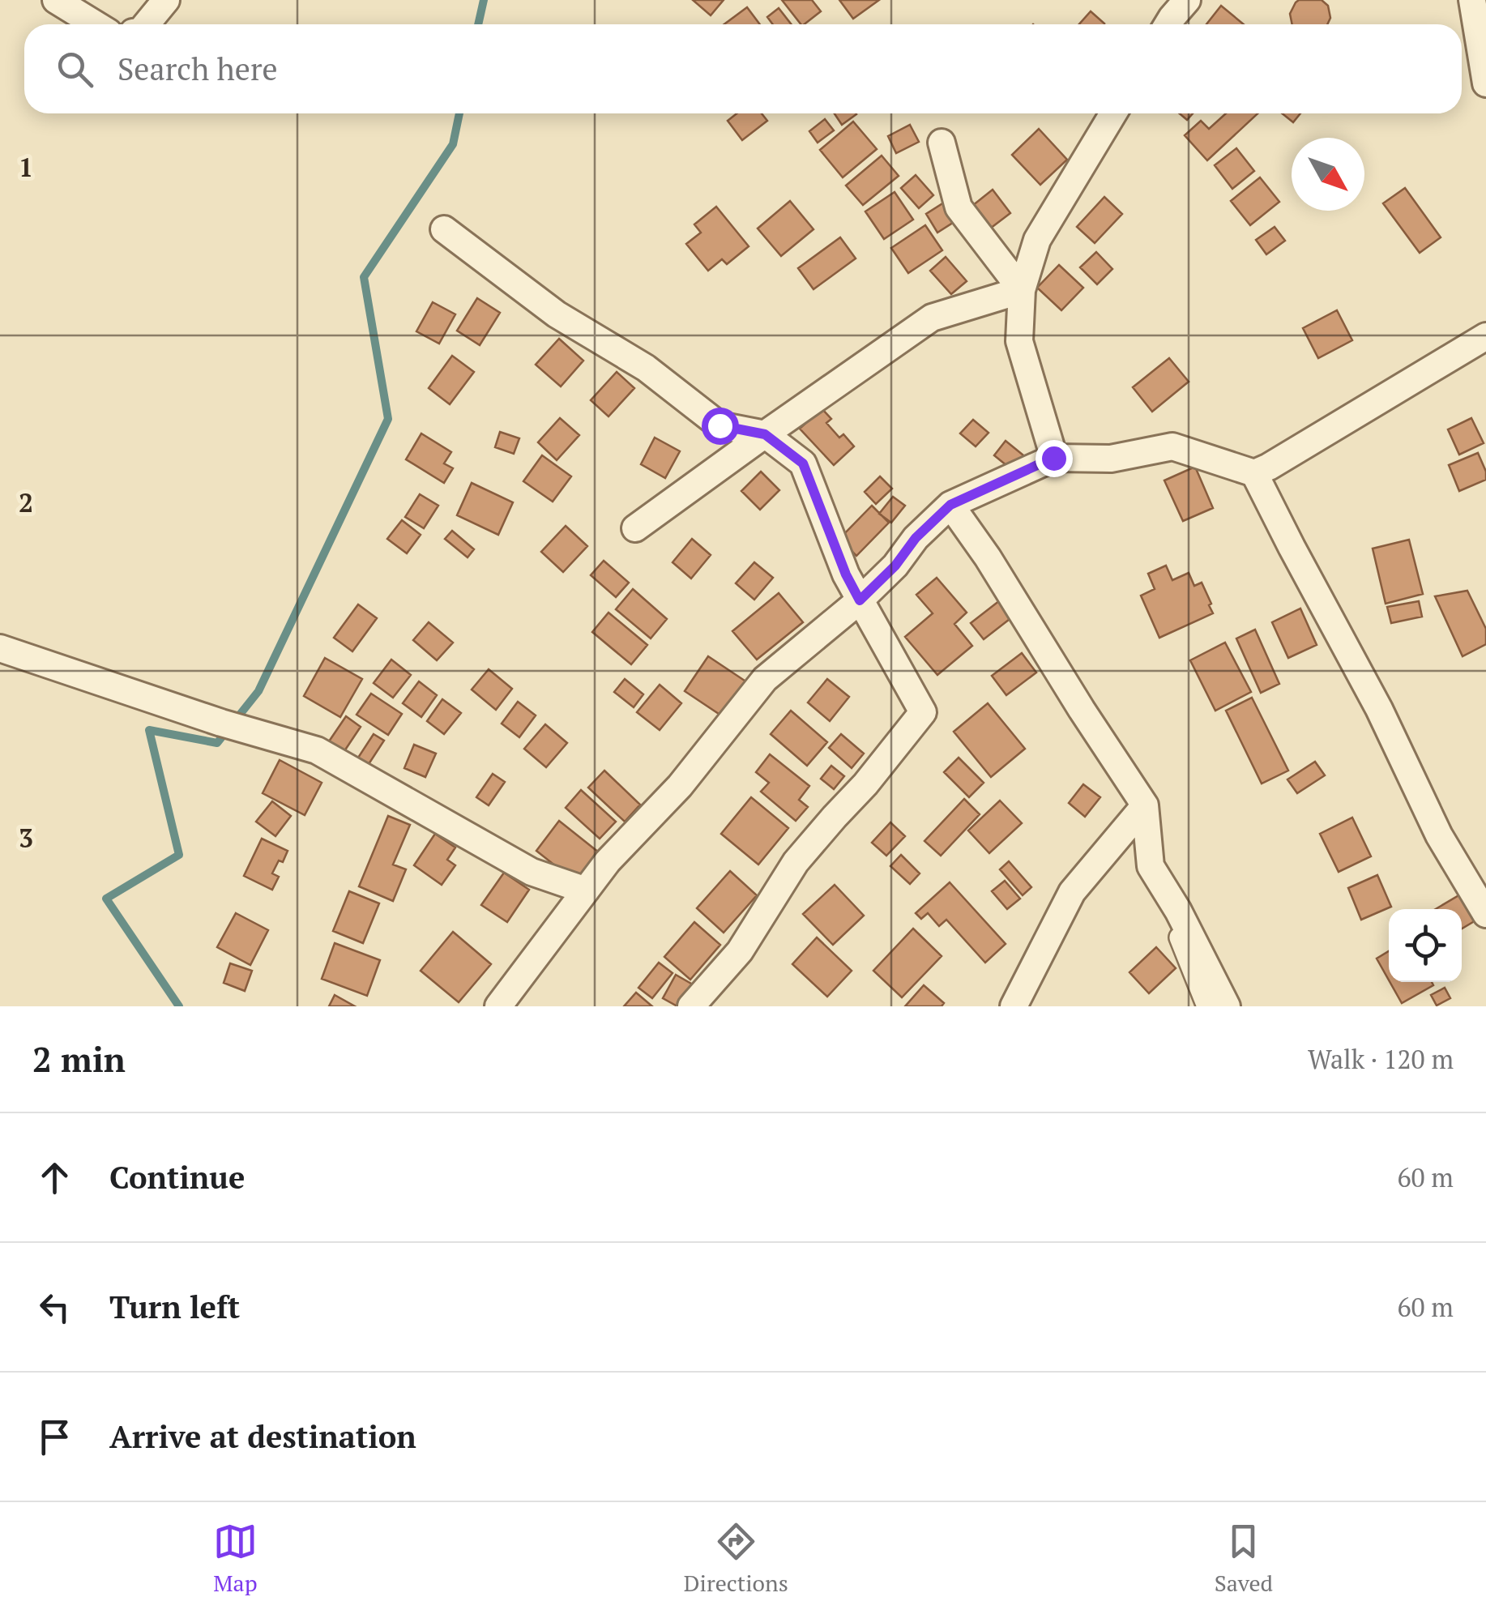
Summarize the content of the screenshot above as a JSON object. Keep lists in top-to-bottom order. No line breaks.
{"north":"bottom right","page":{"search":"Search here","heading":["2 min","Walk · 120 m"],"list":[["Continue","60 m"],["Turn left","60 m"],"Arrive at destination"],"nav":["Map","Directions","Saved"]},"grid":{"rows":["1","2","3"]}}
